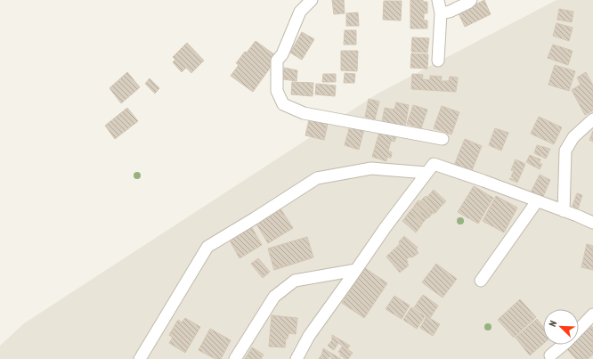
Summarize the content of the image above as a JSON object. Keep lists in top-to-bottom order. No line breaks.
{"north":"top left"}
